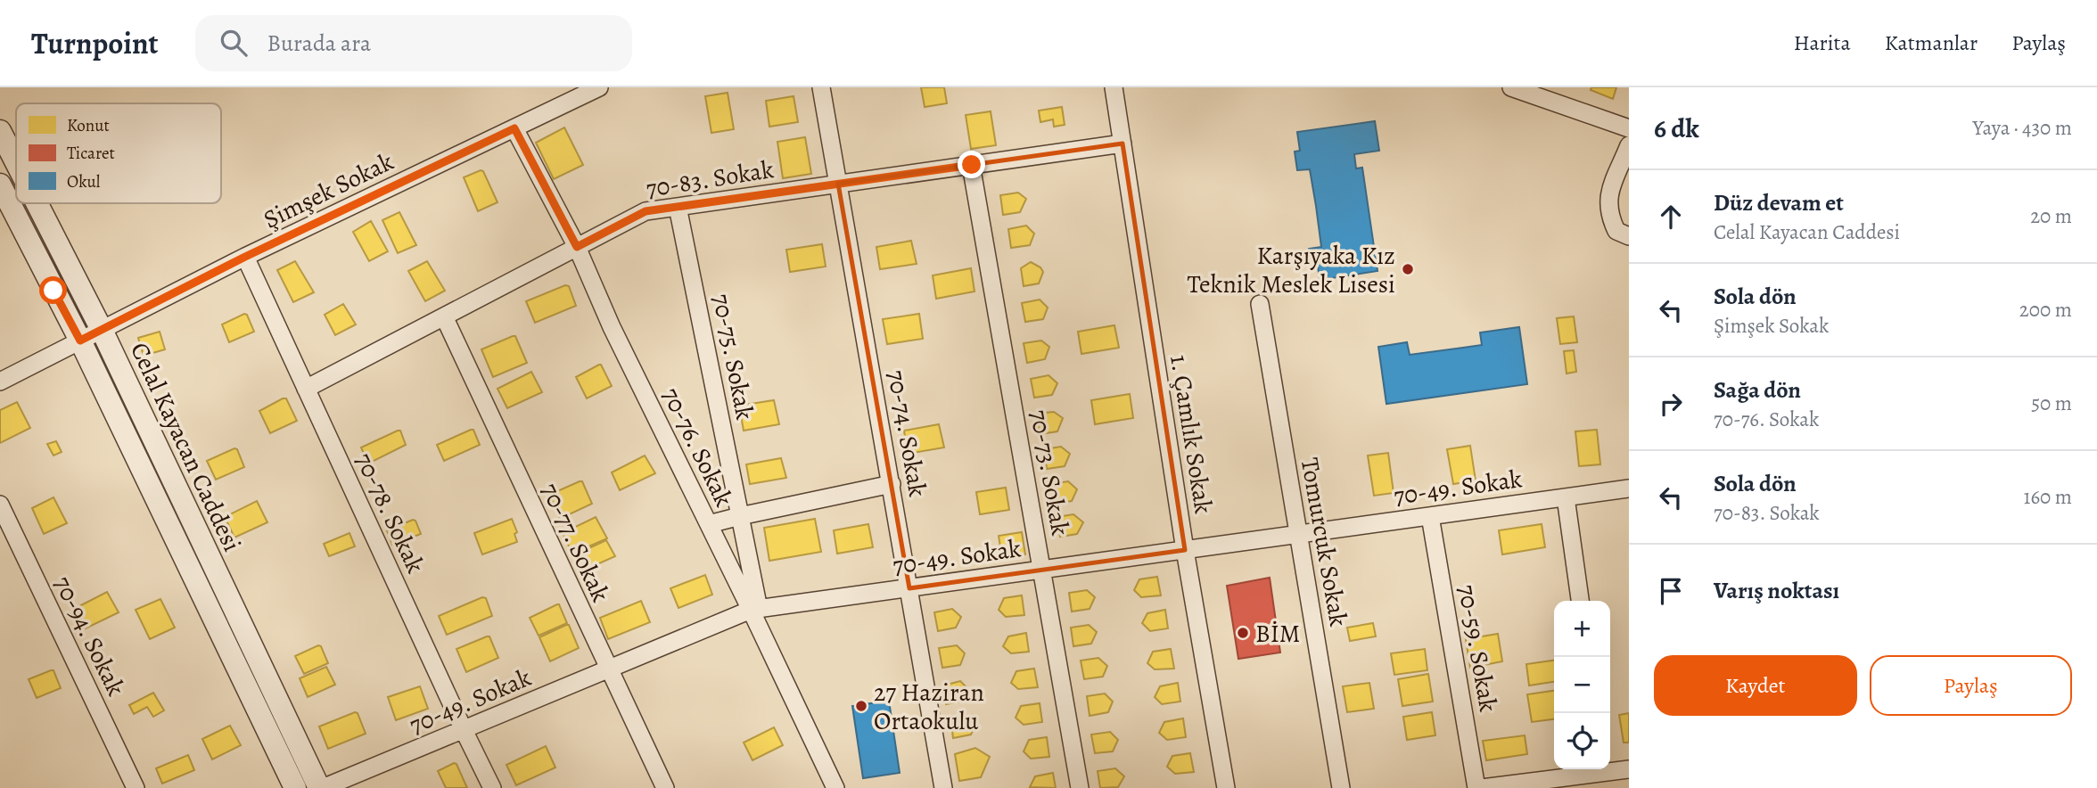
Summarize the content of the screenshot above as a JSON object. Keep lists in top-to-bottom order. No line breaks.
{"streets":{"street":["70-83. Sokak","Şimşek Sokak","70-75. Sokak","70-74. Sokak","1. Çamlık Sokak","Celal Kayacan Caddesi","70-76. Sokak","70-73. Sokak","70-49. Sokak","70-78. Sokak","70-77. Sokak","Tomurcuk Sokak","70-94. Sokak","70-59. Sokak"]},"crossings":[["70-83. Sokak","70-75. Sokak"],["70-83. Sokak","70-74. Sokak"],["70-83. Sokak","1. Çamlık Sokak"],["70-83. Sokak","70-76. Sokak"],["70-83. Sokak","70-73. Sokak"],["70-83. Sokak","70-78. Sokak"],["70-83. Sokak","70-77. Sokak"],["Şimşek Sokak","Celal Kayacan Caddesi"],["Şimşek Sokak","70-76. Sokak"],["Şimşek Sokak","70-78. Sokak"],["70-75. Sokak","70-76. Sokak"],["70-75. Sokak","70-49. Sokak"],["70-74. Sokak","70-49. Sokak"],["1. Çamlık Sokak","70-49. Sokak"],["Celal Kayacan Caddesi","70-49. Sokak"],["70-76. Sokak","70-49. Sokak"],["70-73. Sokak","70-49. Sokak"],["70-49. Sokak","70-78. Sokak"],["70-49. Sokak","70-77. Sokak"],["70-49. Sokak","Tomurcuk Sokak"],["70-49. Sokak","70-59. Sokak"]],"places":["Karşıyaka Kız Teknik Meslek Lisesi","BİM","27 Haziran Ortaokulu"],"legend":["Konut","Ticaret","Okul"],"page":{"header":"Turnpoint","search":"Burada ara","nav":["Harita","Katmanlar","Paylaş"],"heading":["6 dk","Yaya · 430 m"],"list":[["Düz devam et","Celal Kayacan Caddesi","20 m"],["Sola dön","Şimşek Sokak","200 m"],["Sağa dön","70-76. Sokak","50 m"],["Sola dön","70-83. Sokak","160 m"],"Varış noktası"],"map_buttons":["+","−"],"buttons":["Kaydet","Paylaş"]}}
